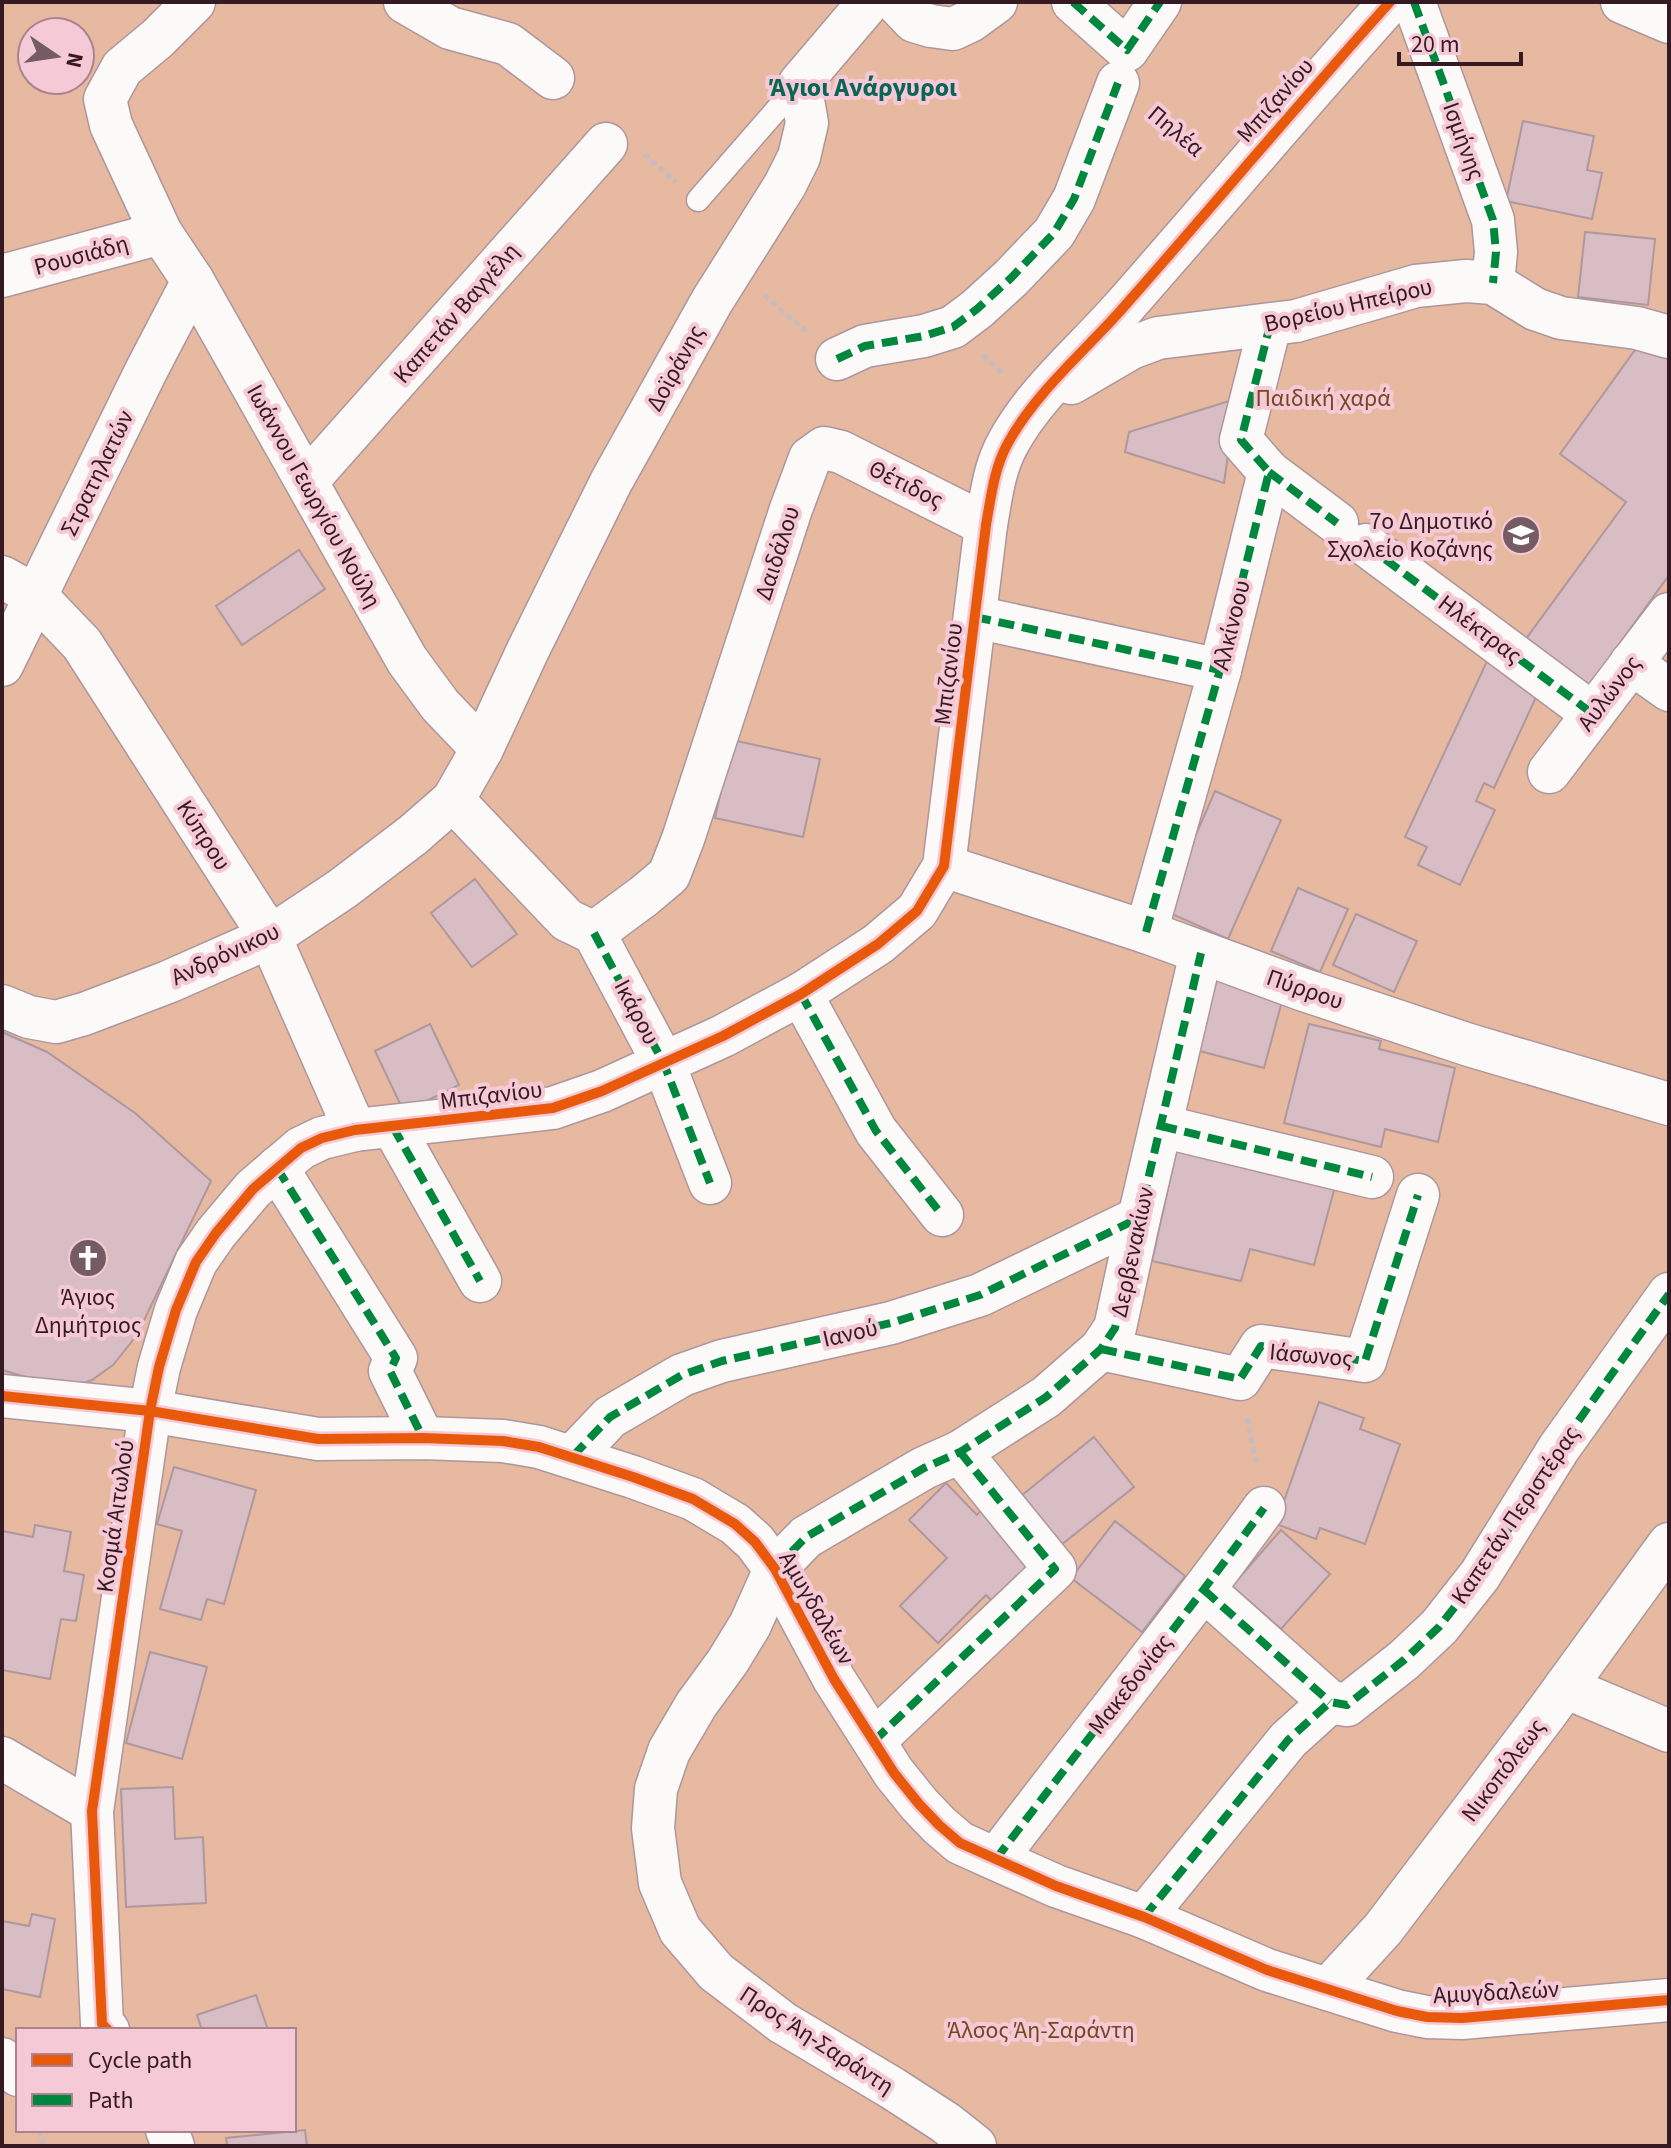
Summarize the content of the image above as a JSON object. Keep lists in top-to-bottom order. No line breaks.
{"streets":{"street":["Μπιζανίου","Ισμήνης","Ρουσιάδη","Βορείου Ηπείρου","Καπετάν Βαγγέλη","Δοϊράνης","Στρατηλατών","Θέτιδος","Ιωάννου Γεωργίου Νούλη","Δαιδάλου","Αλκίνοου","Ηλέκτρας","Αυλώνος","Κύπρου","Ανδρόνικου","Πύρρου","Ικάρου","Δερβενακίων","Ιανού","Ιάσωνος","Καπετάν Περιστέρας","Κοσμά Αιτωλού","Αμυγδαλέων","Μακεδονίας","Νικοπόλεως","Αμυγδαλεών","Προς Άη-Σαράντη"],"path":["Πηλέα"]},"crossings":[["Μπιζανίου","Πηλέα"],["Μπιζανίου","Βορείου Ηπείρου"],["Μπιζανίου","Θέτιδος"],["Μπιζανίου","Κύπρου"],["Μπιζανίου","Πύρρου"],["Μπιζανίου","Ικάρου"],["Μπιζανίου","Κοσμά Αιτωλού"],["Ισμήνης","Βορείου Ηπείρου"],["Ρουσιάδη","Ιωάννου Γεωργίου Νούλη"],["Καπετάν Βαγγέλη","Ιωάννου Γεωργίου Νούλη"],["Δοϊράνης","Ιωάννου Γεωργίου Νούλη"],["Δοϊράνης","Ανδρόνικου"],["Στρατηλατών","Ιωάννου Γεωργίου Νούλη"],["Στρατηλατών","Κύπρου"],["Θέτιδος","Δαιδάλου"],["Ιωάννου Γεωργίου Νούλη","Ανδρόνικου"],["Δαιδάλου","Ικάρου"],["Αλκίνοου","Ηλέκτρας"],["Αλκίνοου","Πύρρου"],["Ηλέκτρας","Αυλώνος"],["Κύπρου","Ανδρόνικου"],["Κύπρου","Κοσμά Αιτωλού"],["Πύρρου","Δερβενακίων"],["Δερβενακίων","Ιανού"],["Δερβενακίων","Ιάσωνος"],["Δερβενακίων","Αμυγδαλέων"],["Δερβενακίων","Προς Άη-Σαράντη"],["Ιανού","Αμυγδαλέων"],["Καπετάν Περιστέρας","Αμυγδαλέων"],["Κοσμά Αιτωλού","Αμυγδαλέων"],["Αμυγδαλέων","Μακεδονίας"],["Αμυγδαλέων","Νικοπόλεως"],["Αμυγδαλέων","Αμυγδαλεών"],["Αμυγδαλέων","Προς Άη-Σαράντη"],["Νικοπόλεως","Αμυγδαλεών"]],"districts":["Άγιοι Ανάργυροι"],"parks":["Παιδική χαρά","Άλσος Άη-Σαράντη"],"places":{"school or university":["7ο Δημοτικό Σχολείο Κοζάνης"],"church":["Άγιος Δημήτριος"]},"legend":["Cycle path","Path"],"scale_bar":"20 m","north":"right"}
